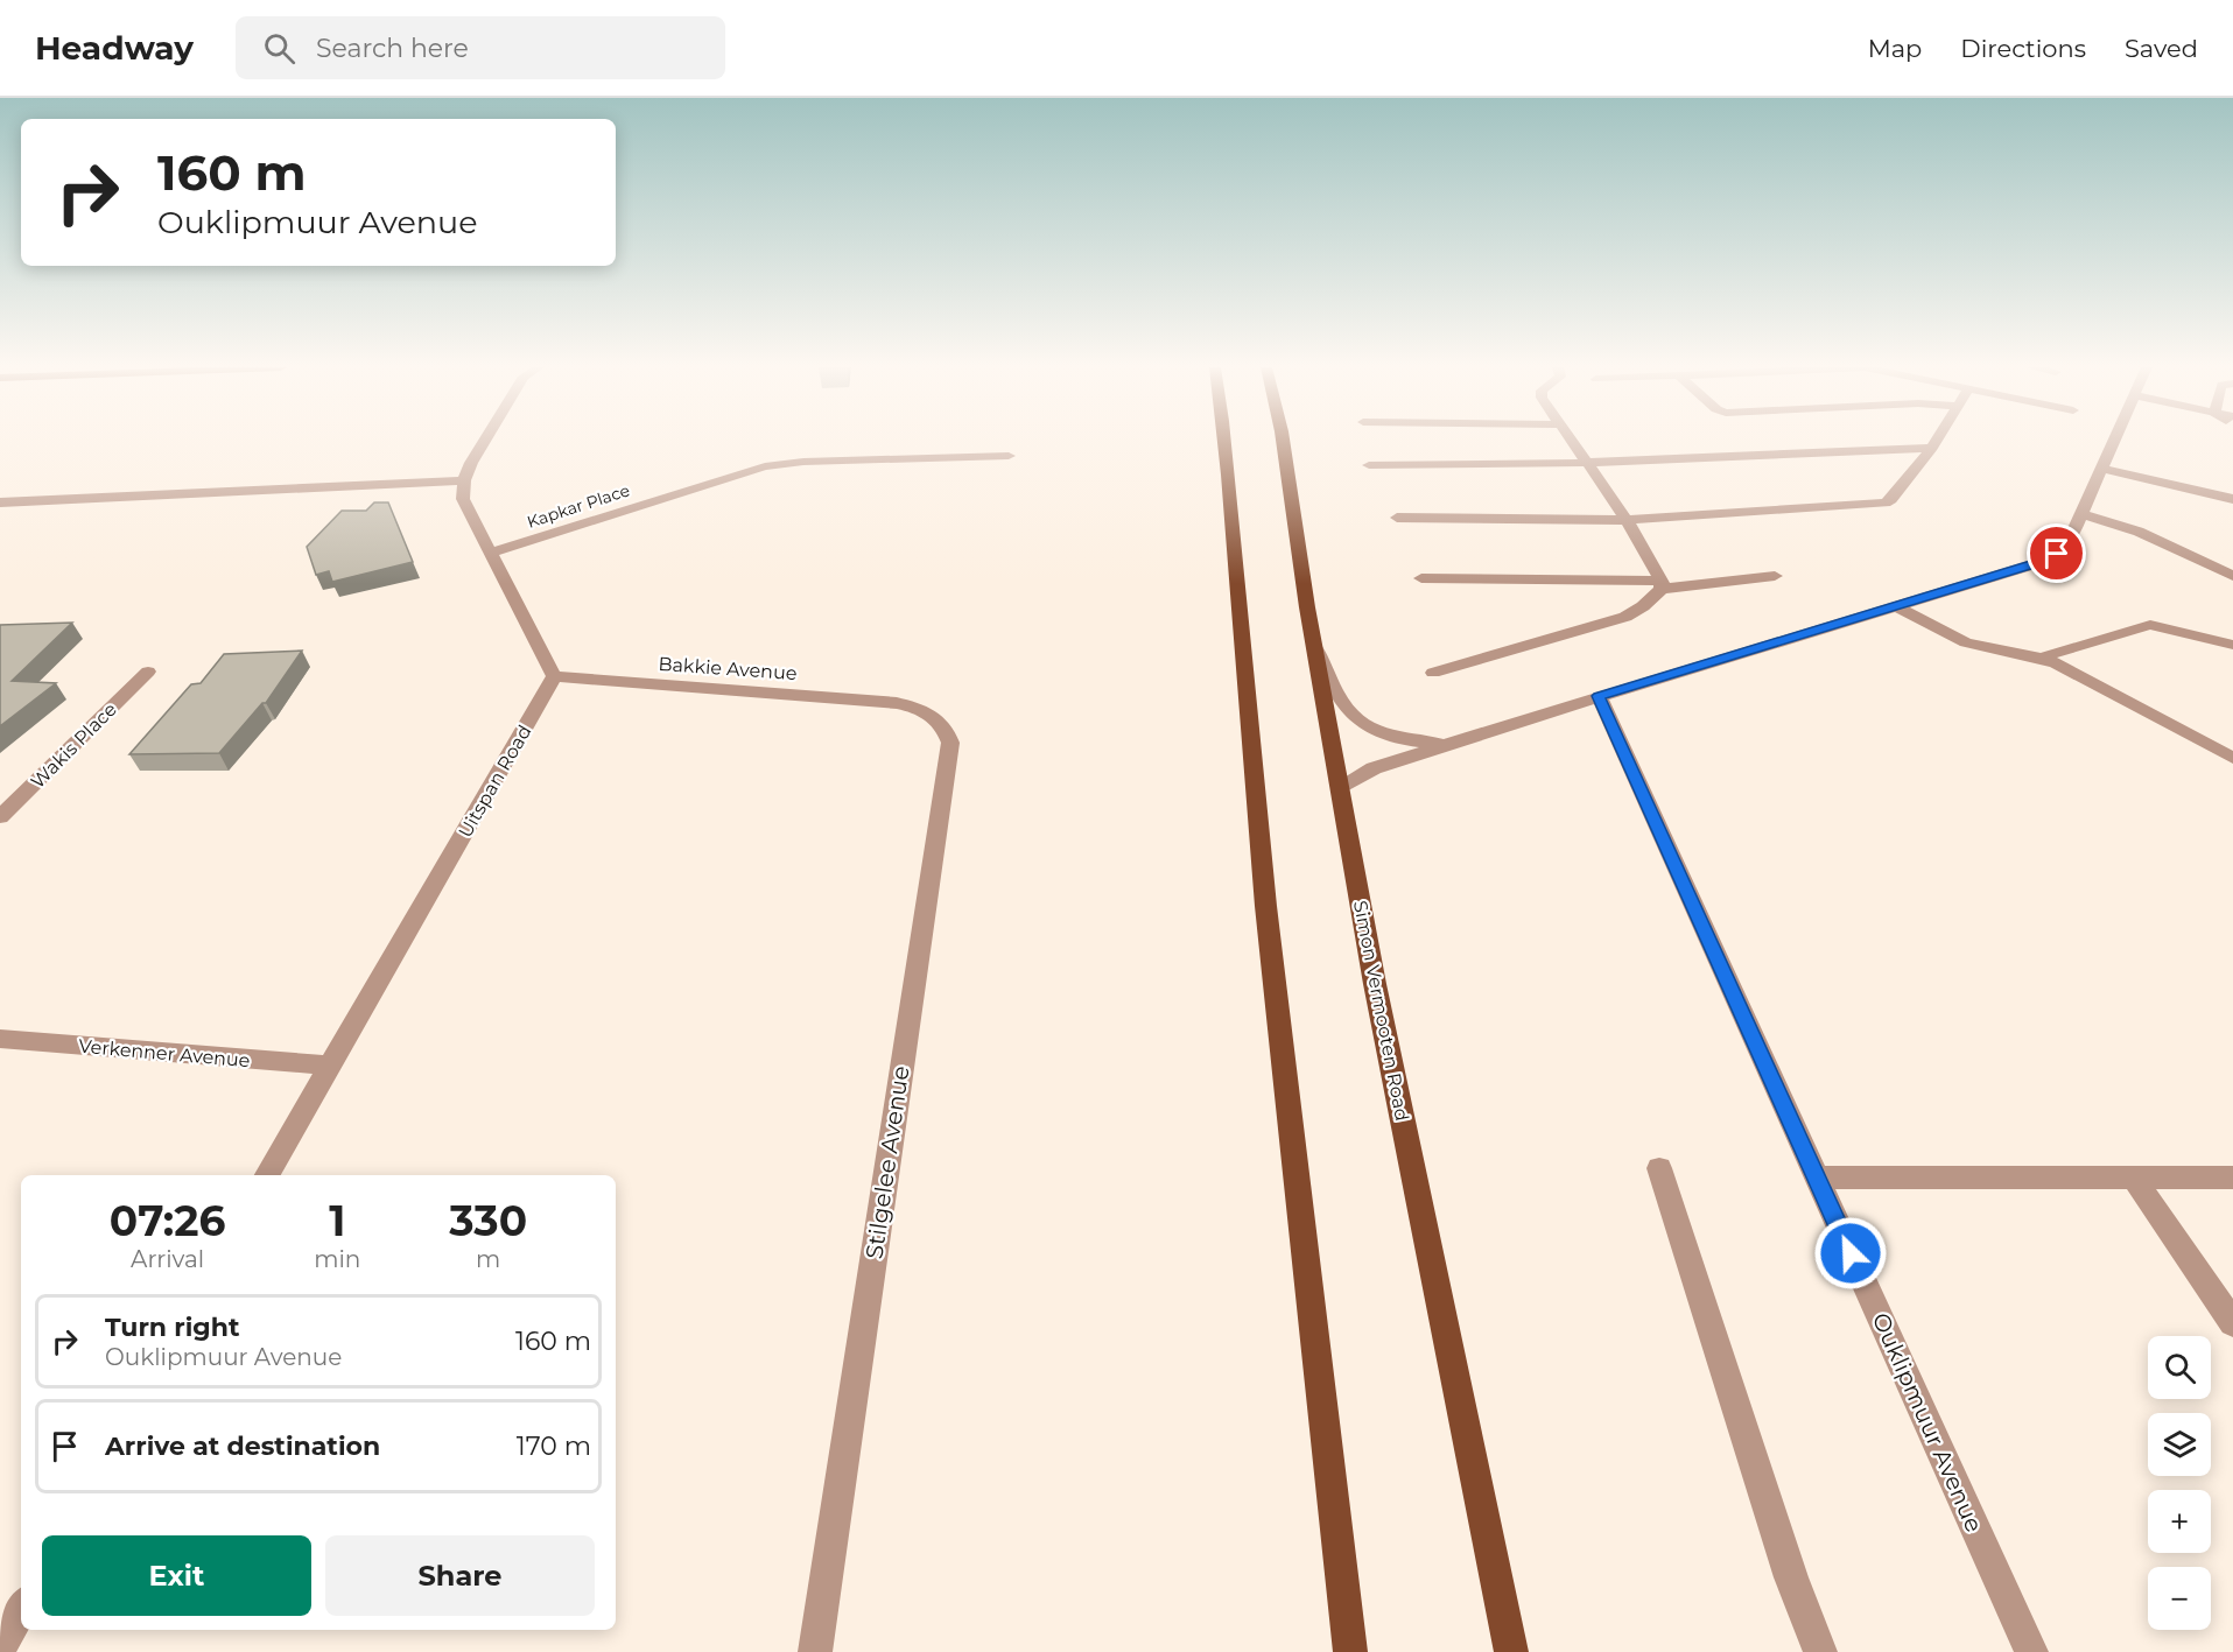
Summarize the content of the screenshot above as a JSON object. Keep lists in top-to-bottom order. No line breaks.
{"streets":{"main road":["Simon Vermooten Road"],"street":["Kapkar Place","Bakkie Avenue","Wakis Place","Uitspan Road","Verkenner Avenue","Stilgelee Avenue","Ouklipmuur Avenue"]},"crossings":[["Bakkie Avenue","Uitspan Road"],["Bakkie Avenue","Stilgelee Avenue"],["Uitspan Road","Verkenner Avenue"]],"page":{"header":"Headway","search":"Search here","nav":["Map","Directions","Saved"],"turn":["160 m","Ouklipmuur Avenue"],"eta":["07:26","Arrival","1","min","330","m"],"list":[{"name":"Turn right","note":"Ouklipmuur Avenue","value":"160 m"},{"name":"Arrive at destination","value":"170 m"}],"map_buttons":["+","−"],"buttons":["Exit","Share"]}}
